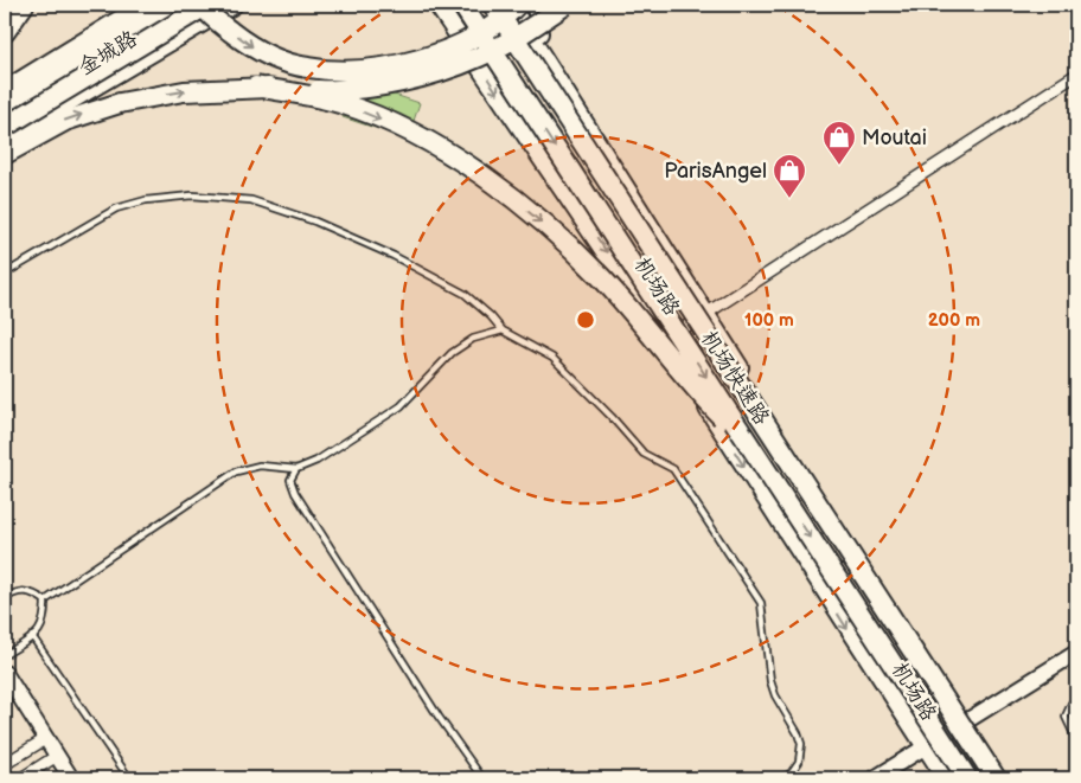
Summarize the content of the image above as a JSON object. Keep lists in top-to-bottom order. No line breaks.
{"streets":{"highway":["机场快速路"],"main road":["金城路","机场路"]},"places":{"shop":["Moutai","ParisAngel"]},"rings":["100 m","200 m"]}
